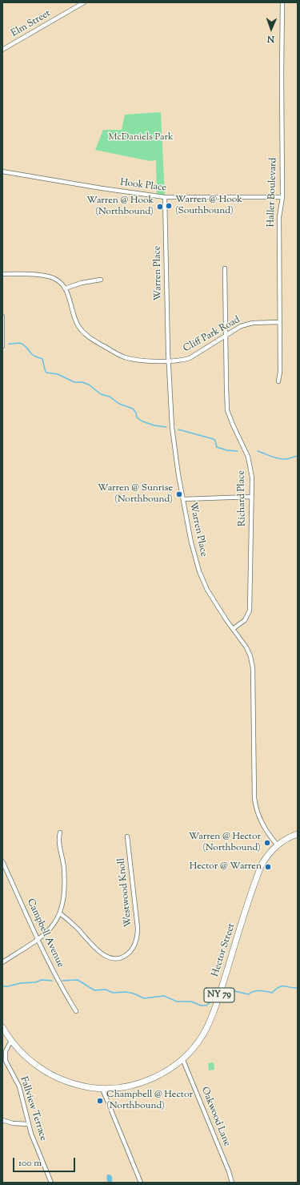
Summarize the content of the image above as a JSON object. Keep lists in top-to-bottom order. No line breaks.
{"streets":{"main road":["Hector Street","NY 79"],"street":["Elm Street","Hook Place","Haller Boulevard","Warren Place","Cliff Park Road","Richard Place","Westwood Knoll","Campbell Avenue","Fallview Terrace","Oakwood Lane"]},"crossings":[["Hook Place","Haller Boulevard"],["Hook Place","Warren Place"],["Haller Boulevard","Cliff Park Road"],["Warren Place","Cliff Park Road"],["Warren Place","Richard Place"],["Warren Place","Hector Street"],["Warren Place","NY 79"],["Cliff Park Road","Richard Place"],["Hector Street","NY 79"],["Hector Street","Fallview Terrace"],["Hector Street","Oakwood Lane"]],"parks":["McDaniels Park"],"places":["Warren @ Hook (Southbound)","Warren @ Hook (Northbound)","Warren @ Sunrise (Northbound)","Warren @ Hector (Northbound)","Hector @ Warren","Champbell @ Hector (Northbound)"],"scale_bar":"100 m","north":"bottom"}
